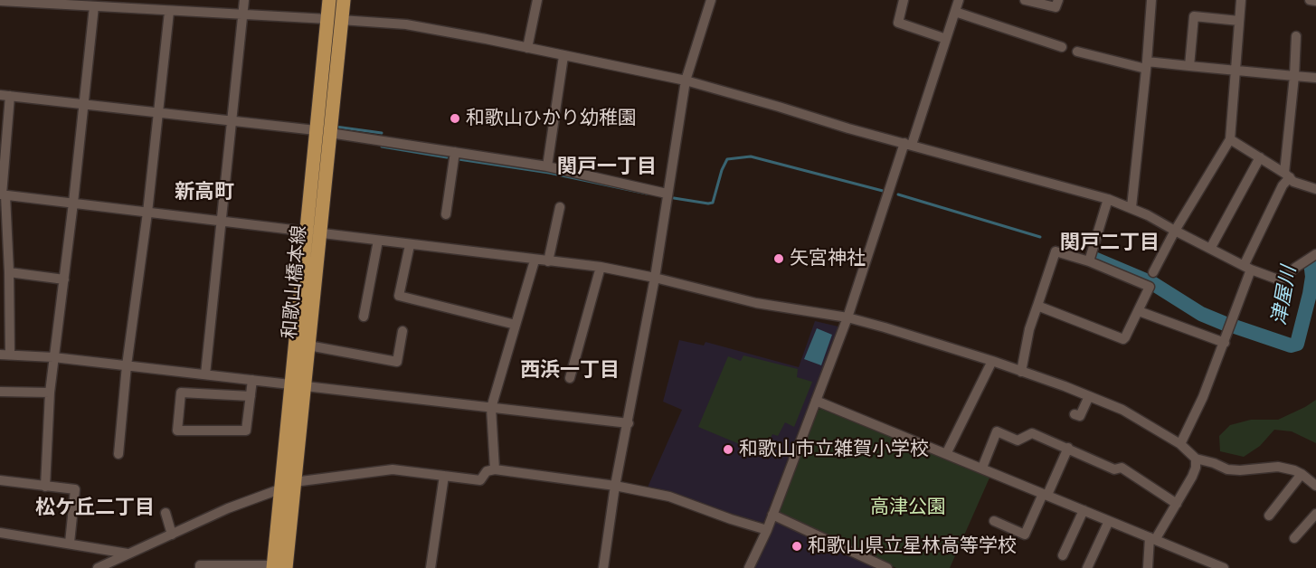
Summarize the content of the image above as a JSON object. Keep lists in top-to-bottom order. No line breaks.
{"streets":{"main road":["和歌山橋本線"]},"districts":["関戸一丁目","新高町","関戸二丁目","西浜一丁目","松ケ丘二丁目"],"water":["津屋川"],"parks":["高津公園"],"places":["和歌山ひかり幼稚園","矢宮神社","和歌山市立雑賀小学校","和歌山県立星林高等学校"]}
